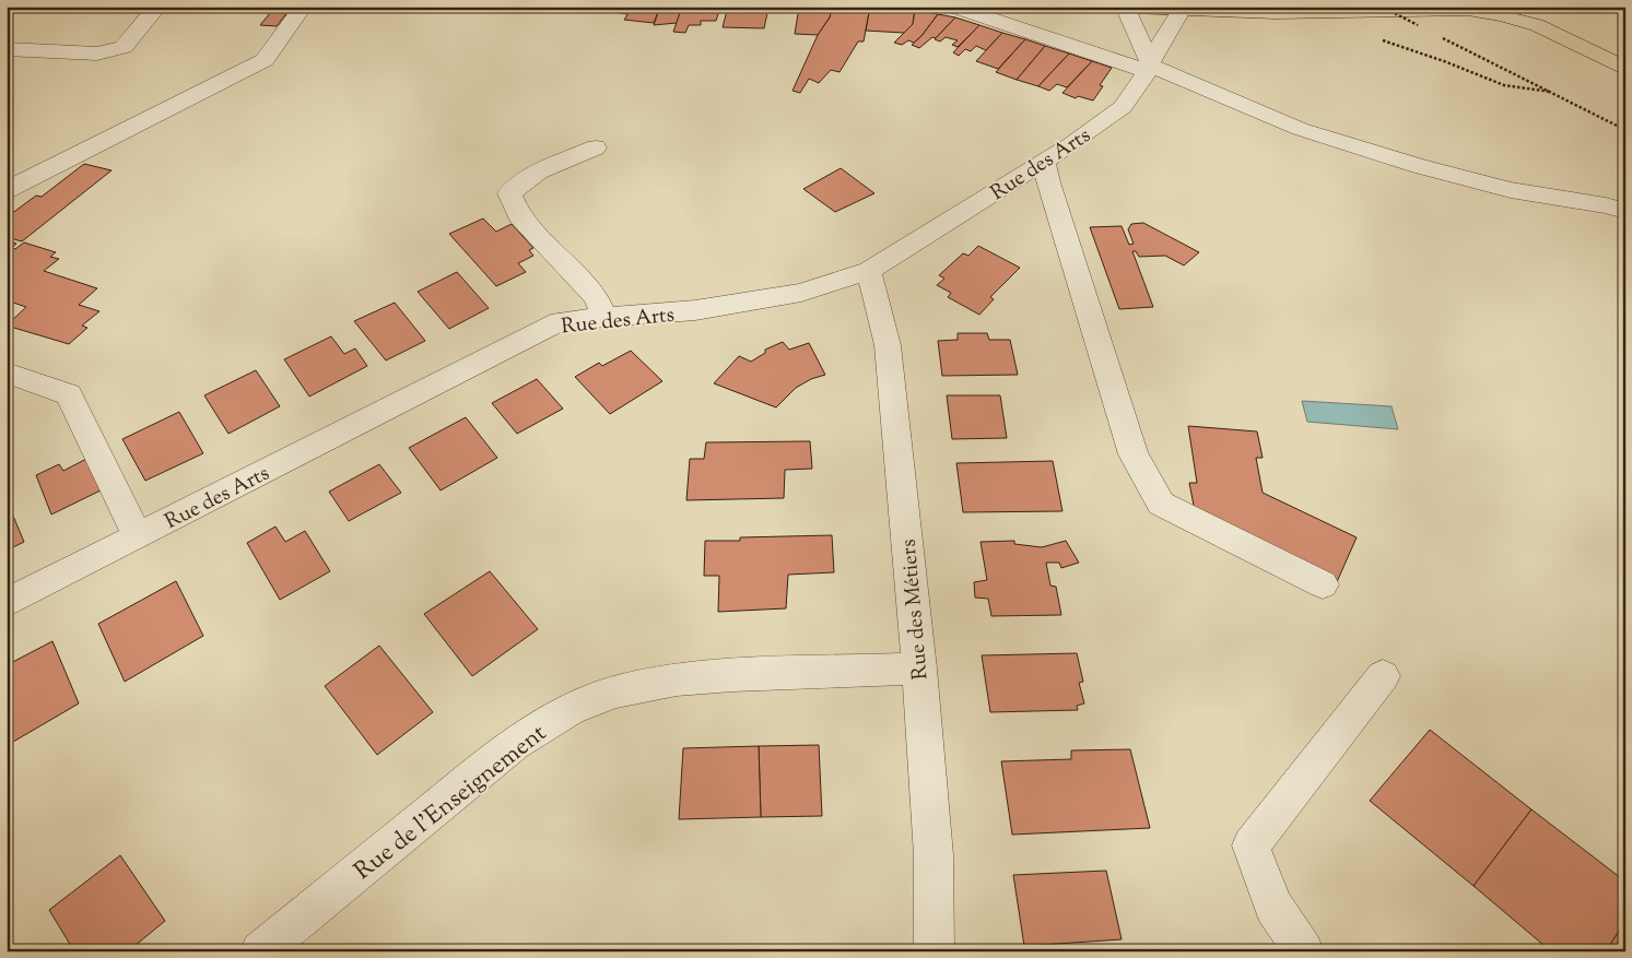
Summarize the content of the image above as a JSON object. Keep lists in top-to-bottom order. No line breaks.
{"streets":{"street":["Rue des Arts","Rue des Métiers","Rue de l'Enseignement"]},"crossings":[["Rue des Arts","Rue des Métiers"],["Rue des Métiers","Rue de l'Enseignement"]]}
